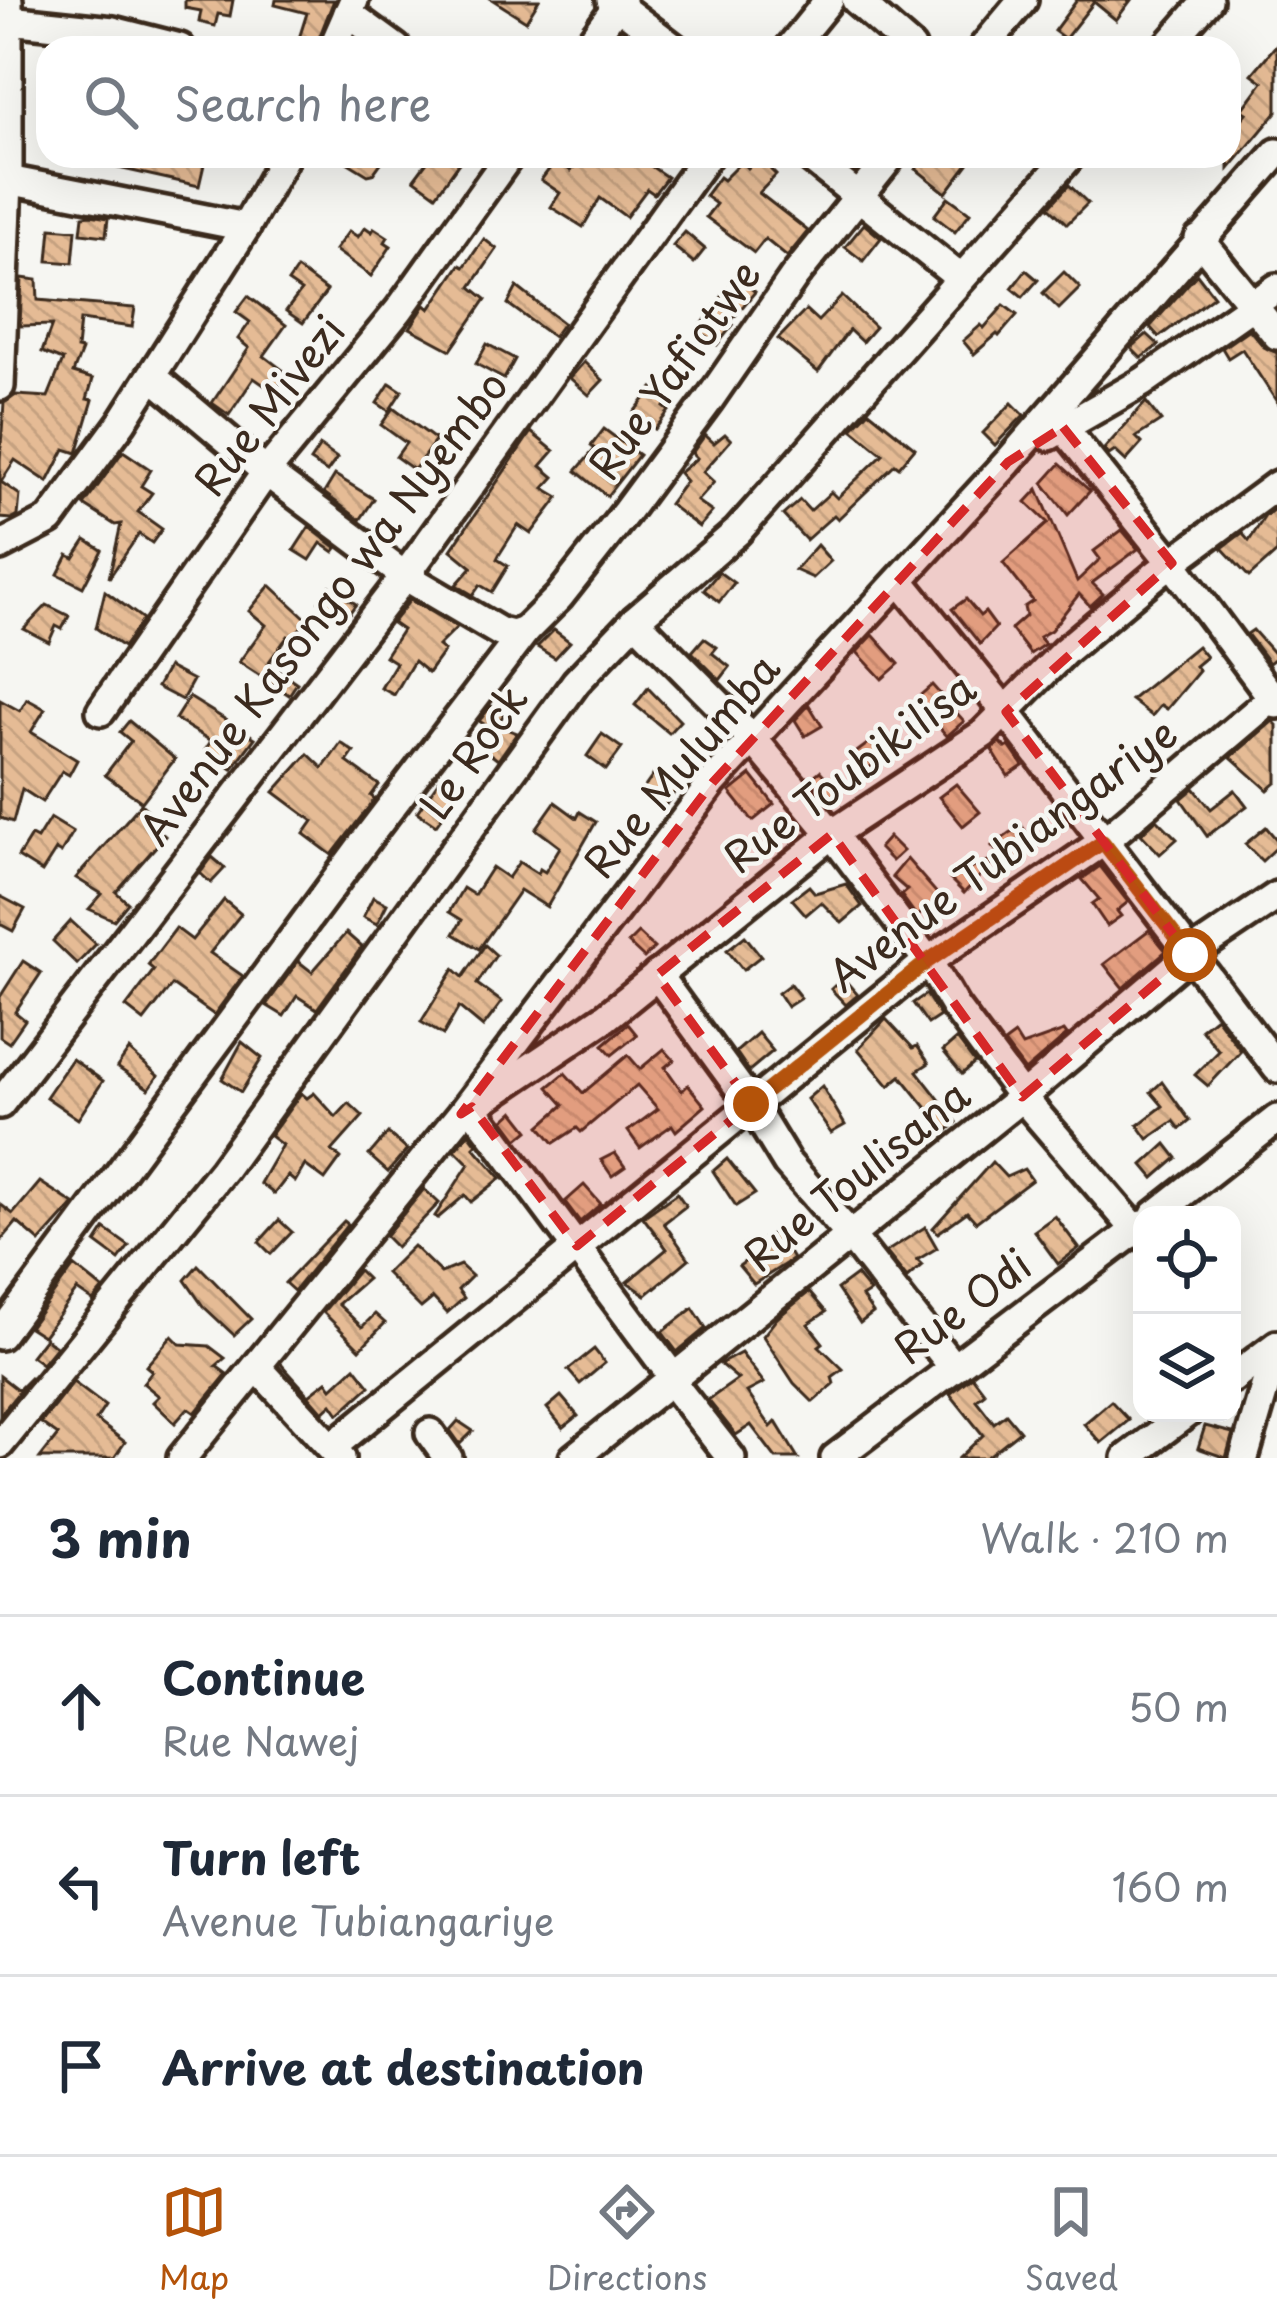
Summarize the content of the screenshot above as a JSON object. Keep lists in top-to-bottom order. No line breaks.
{"streets":{"street":["Rue Yafiotwe","Rue Mivezi","Avenue Kasongo wa Nyembo","Le Rock","Rue Mulumba","Rue Toubikilisa","Avenue Tubiangariye","Rue Toulisana","Rue Odi"]},"crossings":[["Rue Mulumba","Rue Toubikilisa"]],"page":{"search":"Search here","heading":["3 min","Walk · 210 m"],"list":[["Continue","Rue Nawej","50 m"],["Turn left","Avenue Tubiangariye","160 m"],"Arrive at destination"],"nav":["Map","Directions","Saved"]}}
